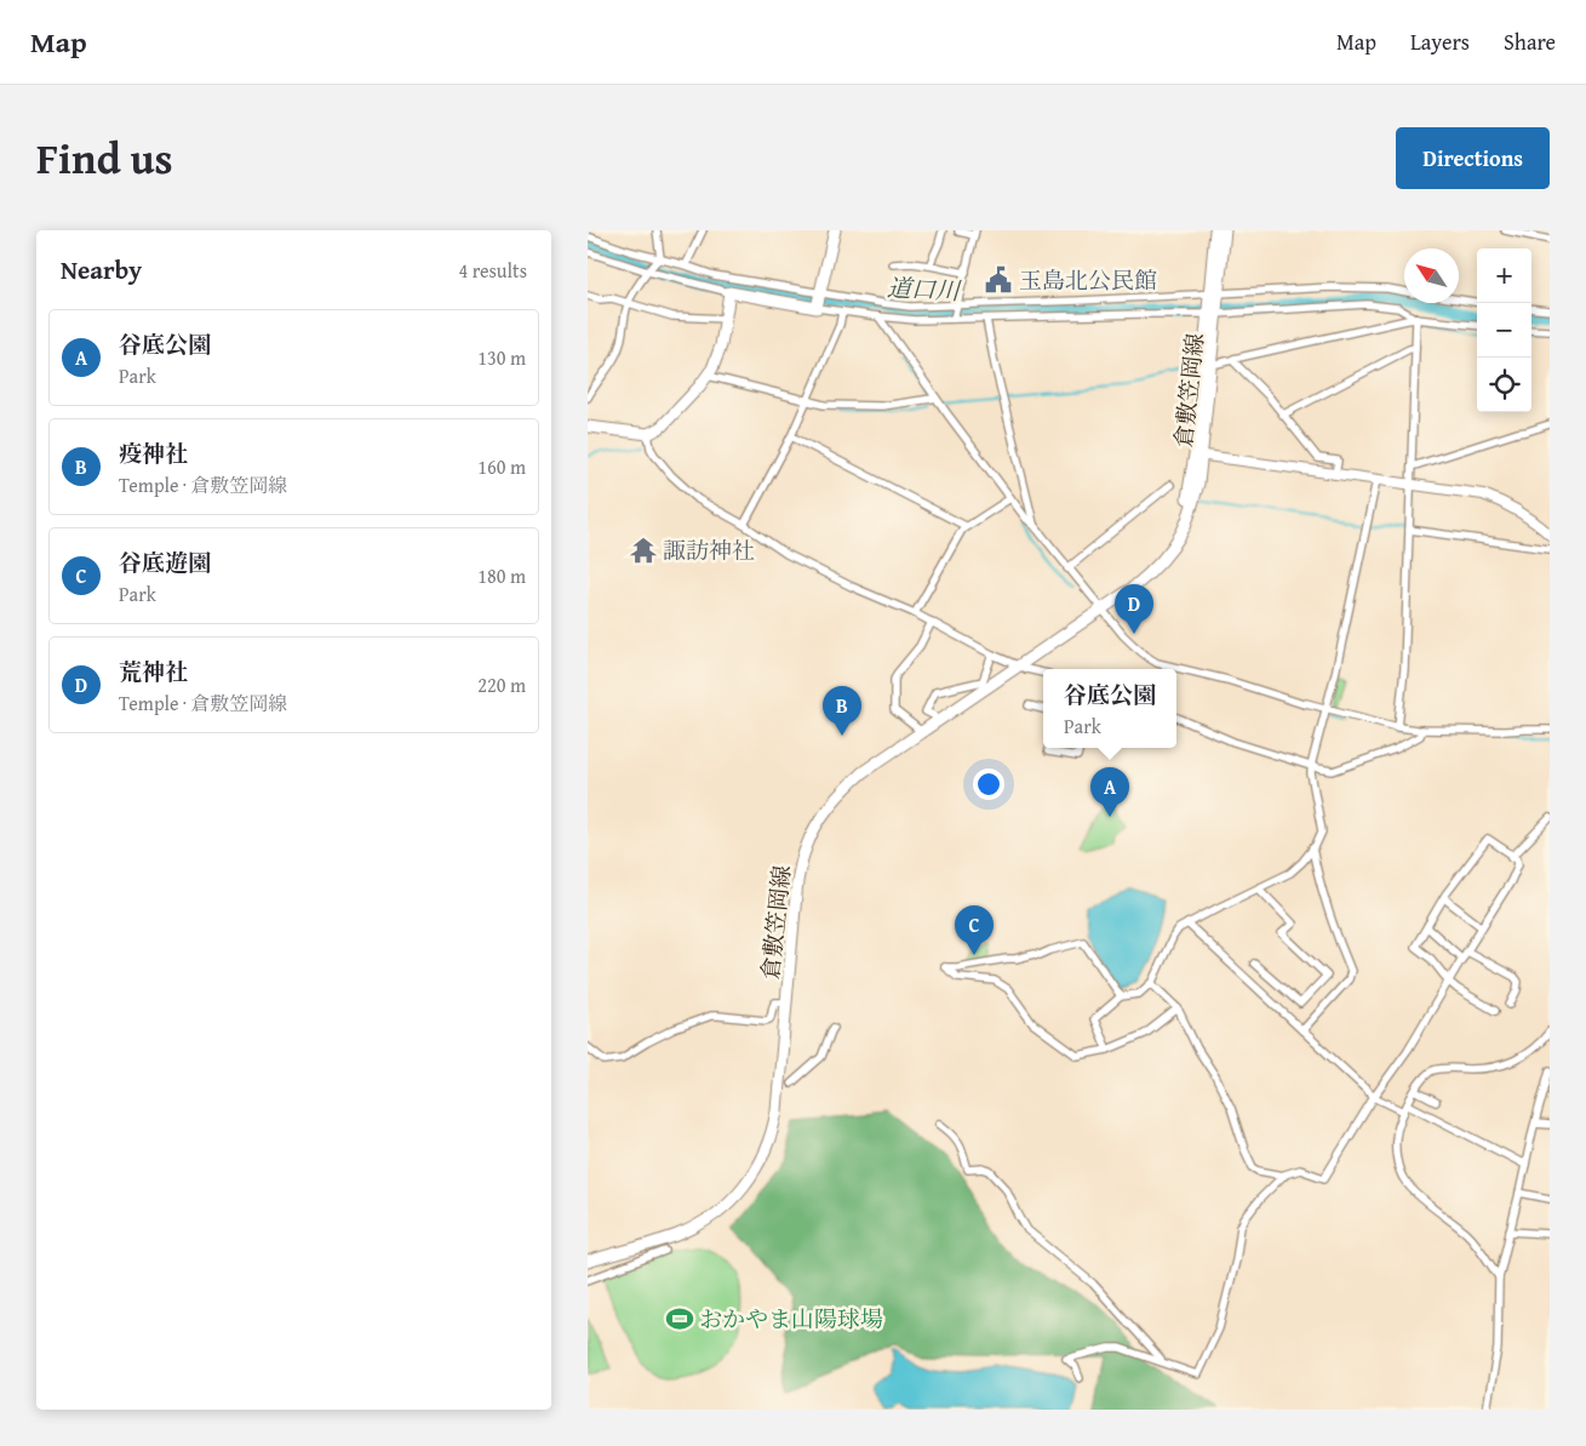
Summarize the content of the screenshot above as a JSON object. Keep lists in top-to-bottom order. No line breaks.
{"streets":{"main road":["倉敷笠岡線"]},"water":["道口川"],"places":{"public building":["玉島北公民館"],"temple":["諏訪神社"],"sports":["おかやま山陽球場"]},"north":"top left","page":{"header":"Map","nav":["Map","Layers","Share"],"title":"Find us","buttons":"Directions","heading":["Nearby","4 results"],"map_buttons":["+","−"],"list":[{"mark":"A","name":"谷底公園","note":"Park","value":"130 m"},{"mark":"B","name":"疫神社","note":"Temple · 倉敷笠岡線","value":"160 m"},{"mark":"C","name":"谷底遊園","note":"Park","value":"180 m"},{"mark":"D","name":"荒神社","note":"Temple · 倉敷笠岡線","value":"220 m"}],"pins":["D","B","A","C"],"popup":["谷底公園","Park"]}}
